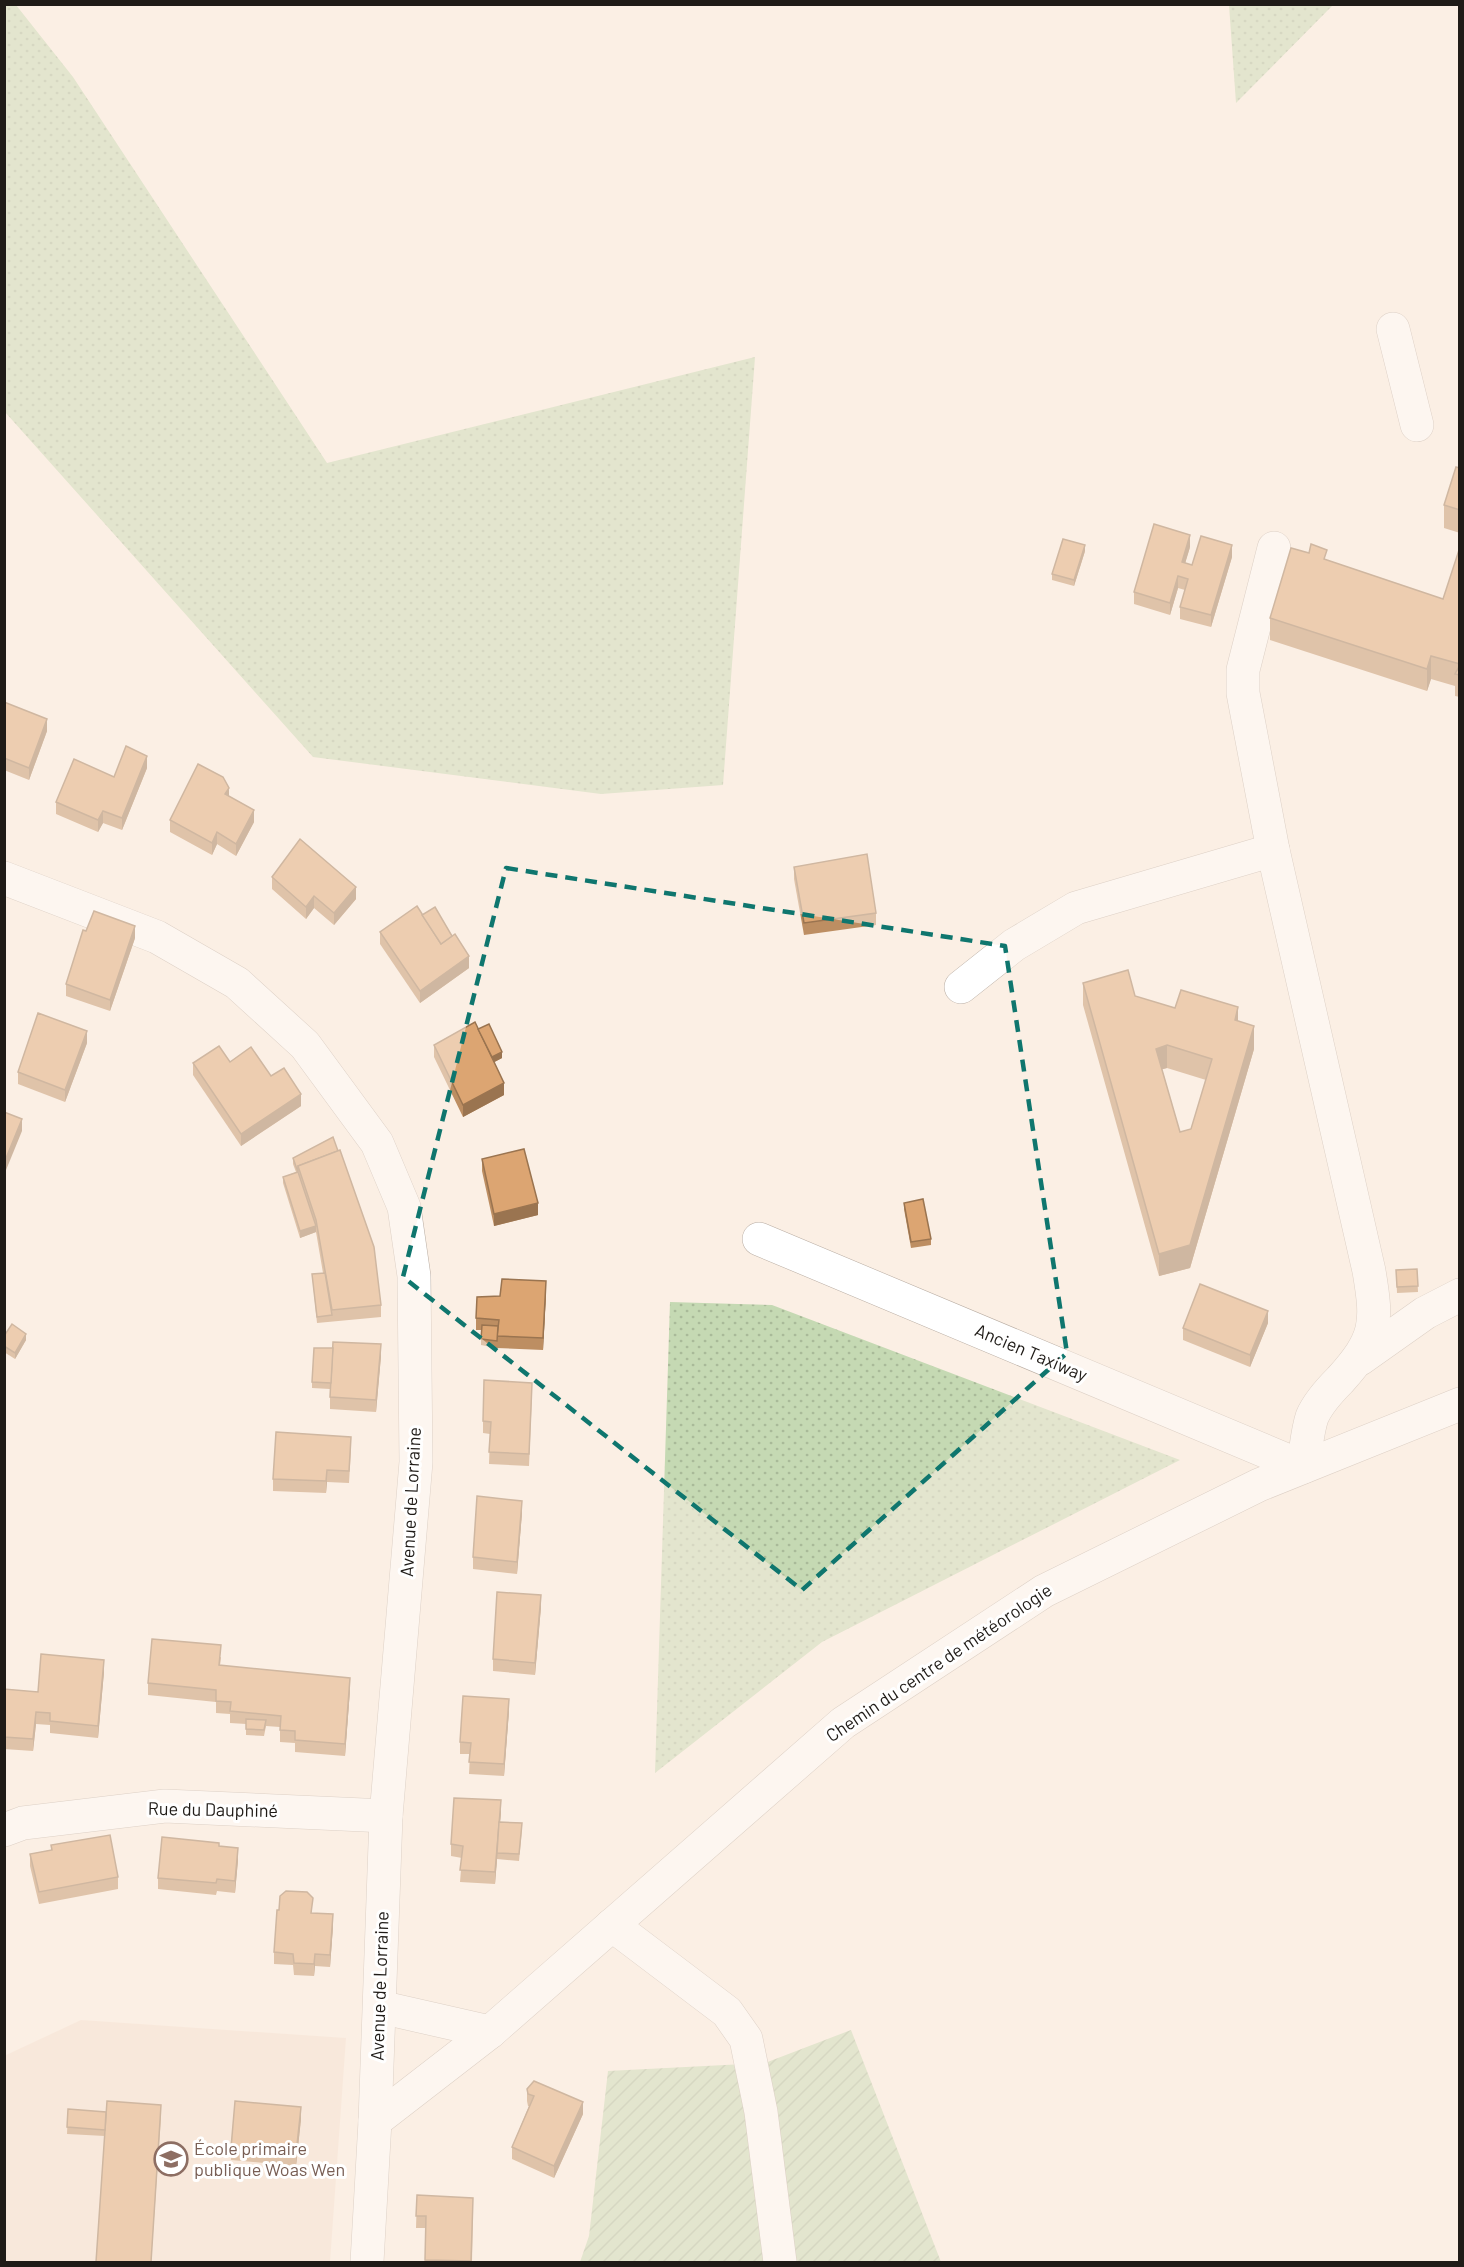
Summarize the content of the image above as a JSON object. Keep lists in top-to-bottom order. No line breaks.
{"streets":{"street":["Ancien Taxiway","Avenue de Lorraine","Chemin du centre de météorologie","Rue du Dauphiné"]},"crossings":[["Ancien Taxiway","Chemin du centre de météorologie"],["Avenue de Lorraine","Chemin du centre de météorologie"],["Avenue de Lorraine","Rue du Dauphiné"]],"places":{"school or university":["École primaire publique Woas Wen"]}}
